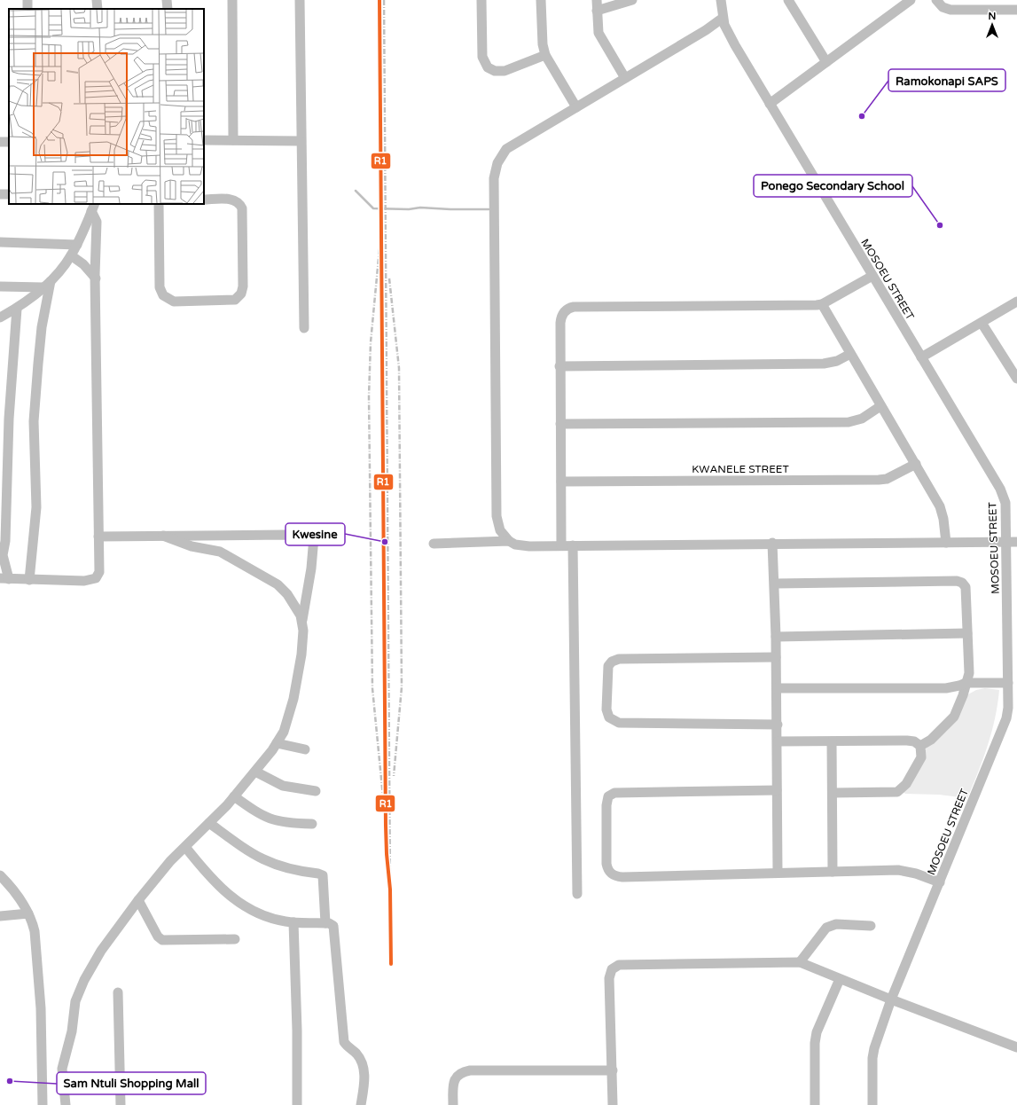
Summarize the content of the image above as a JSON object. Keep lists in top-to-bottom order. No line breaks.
{"streets":{"street":["MOSOEU STREET","KWANELE STREET"]},"places":["Ramokonapi SAPS","Ponego Secondary School","Kwesine","Sam Ntuli Shopping Mall"],"lines":["transit line R1"],"north":"top"}
